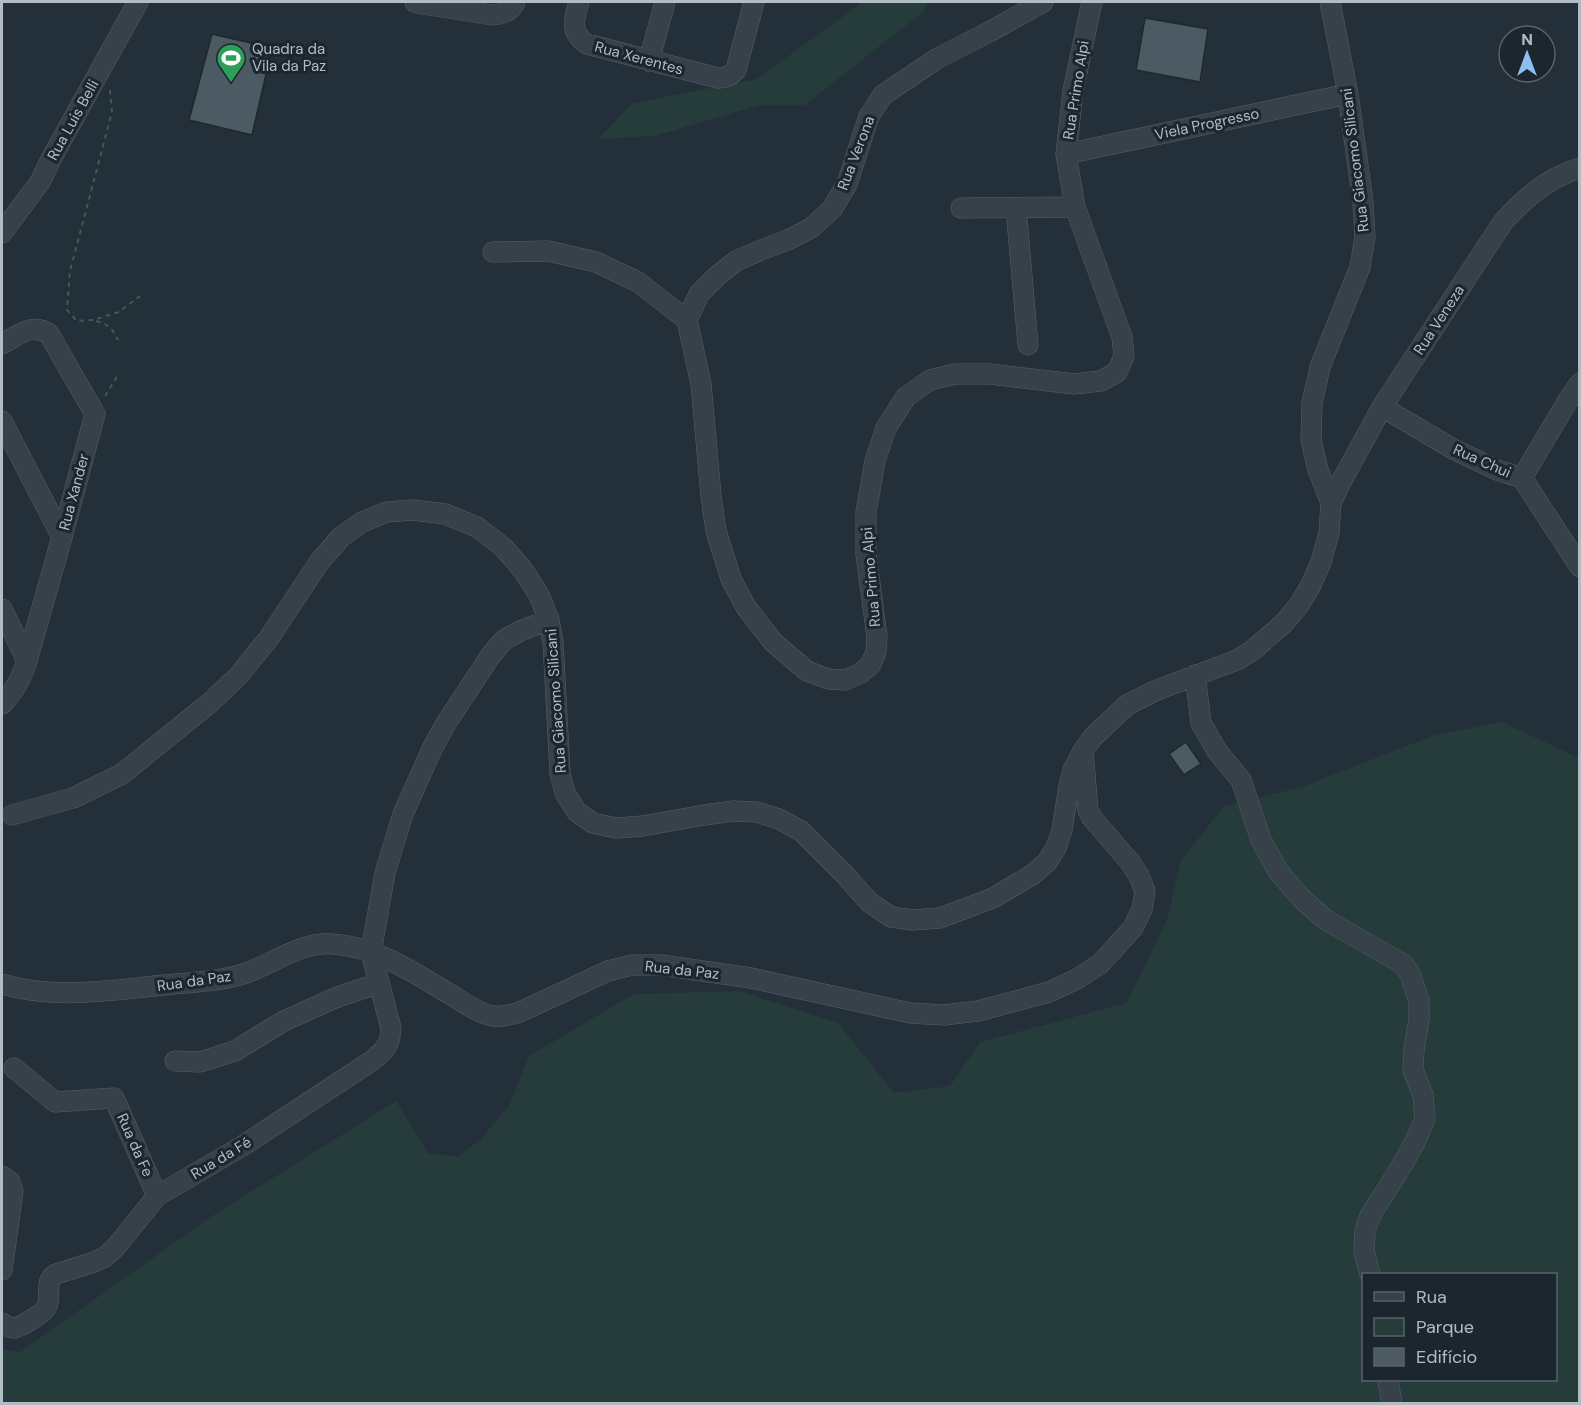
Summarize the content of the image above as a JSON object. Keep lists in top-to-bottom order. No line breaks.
{"streets":{"street":["Rua Xerentes","Rua Primo Alpi","Rua Luis Belli","Viela Progresso","Rua Verona","Rua Giacomo Silicani","Rua Veneza","Rua Chui","Rua Xander","Rua da Paz","Rua da Fe","Rua da Fé"]},"crossings":[["Rua Primo Alpi","Viela Progresso"],["Rua Primo Alpi","Rua Verona"],["Viela Progresso","Rua Giacomo Silicani"],["Rua Giacomo Silicani","Rua Veneza"],["Rua Giacomo Silicani","Rua da Paz"],["Rua Veneza","Rua Chui"],["Rua da Paz","Rua da Fé"],["Rua da Fe","Rua da Fé"]],"places":{"sports":["Quadra da Vila da Paz"]},"legend":["Rua","Parque","Edifício"],"north":"top"}
